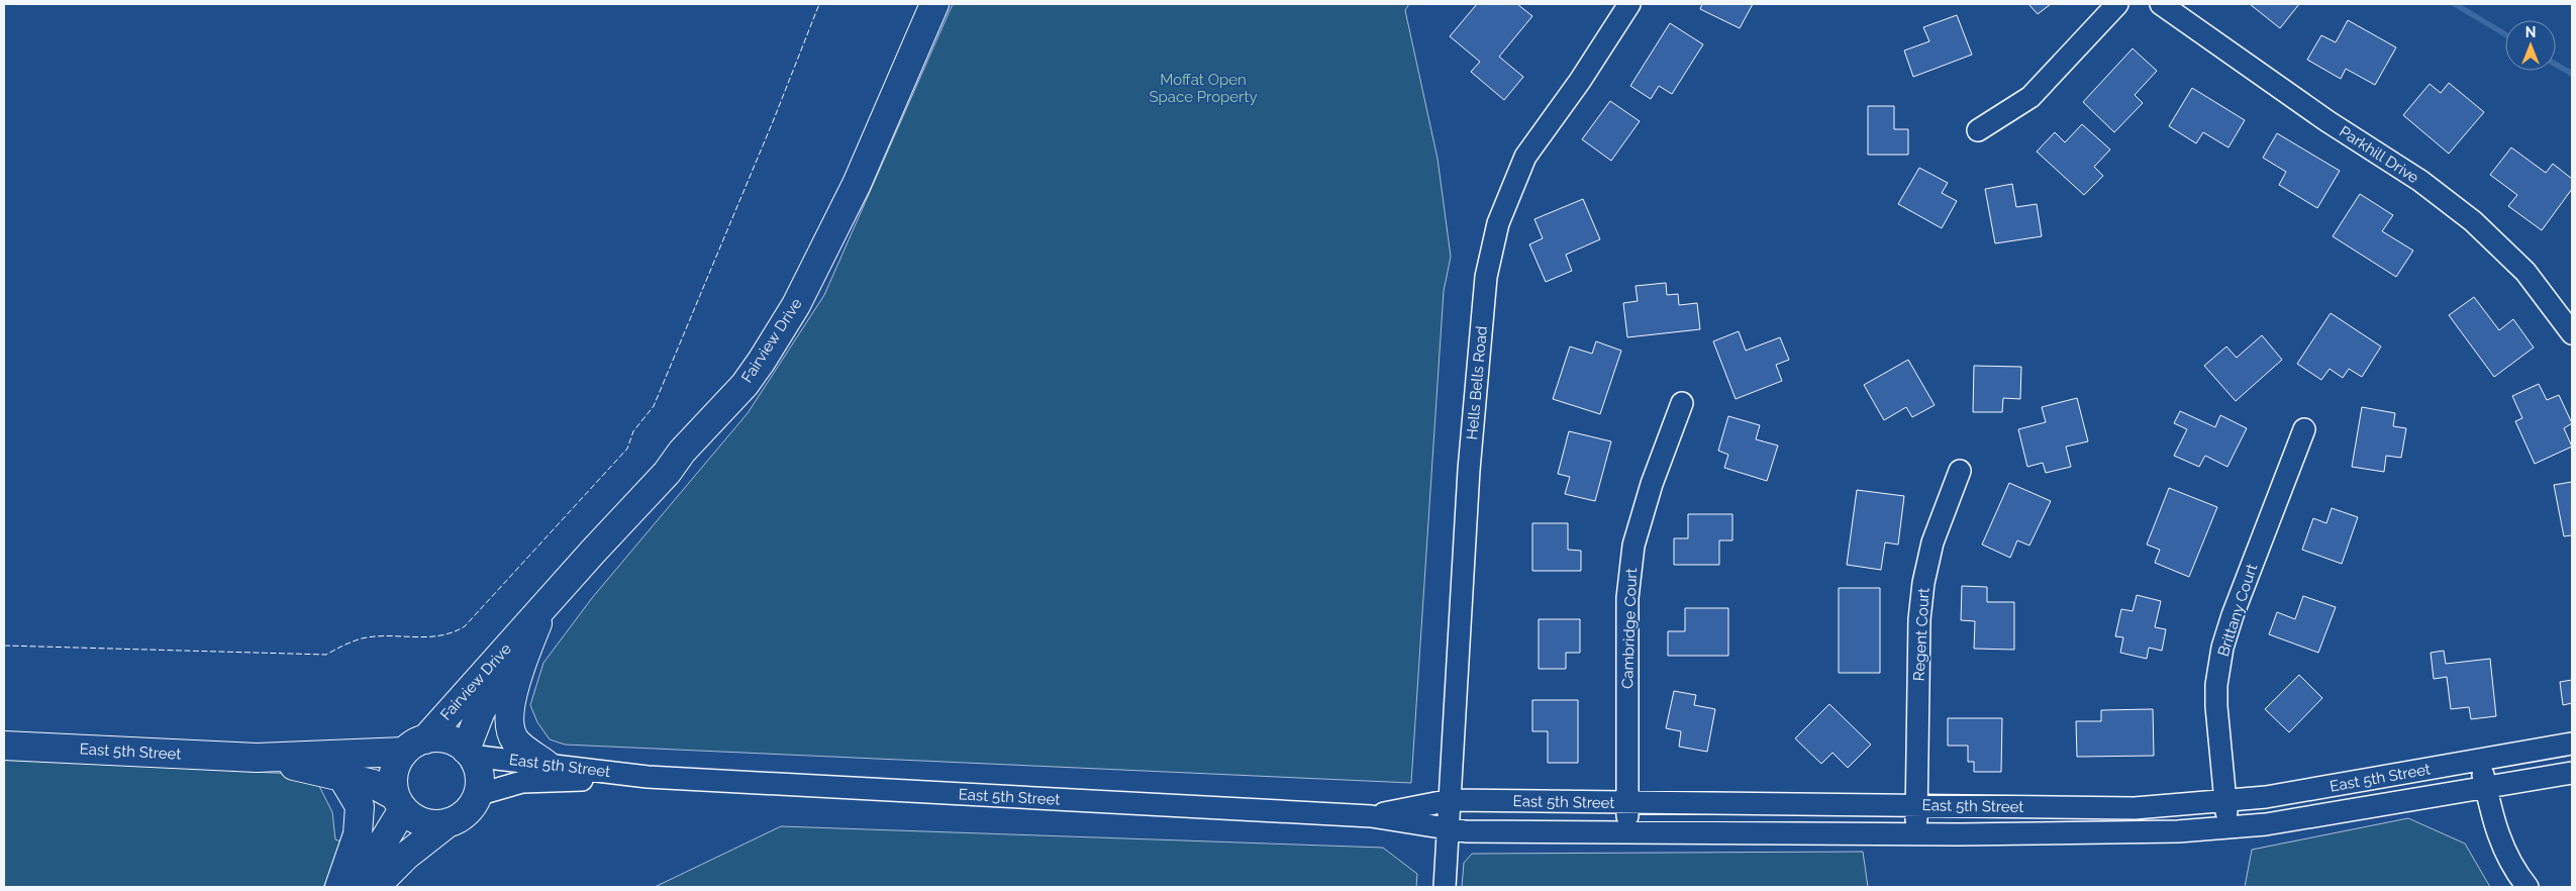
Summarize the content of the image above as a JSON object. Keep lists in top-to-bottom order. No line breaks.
{"streets":{"main road":["Fairview Drive","East 5th Street"],"street":["Parkhill Drive","Hells Bells Road","Brittany Court","Cambridge Court","Regent Court"]},"crossings":[["Fairview Drive","East 5th Street"],["Hells Bells Road","East 5th Street"],["Brittany Court","East 5th Street"],["Cambridge Court","East 5th Street"],["Regent Court","East 5th Street"]],"parks":["Moffat Open Space Property"],"north":"top"}
